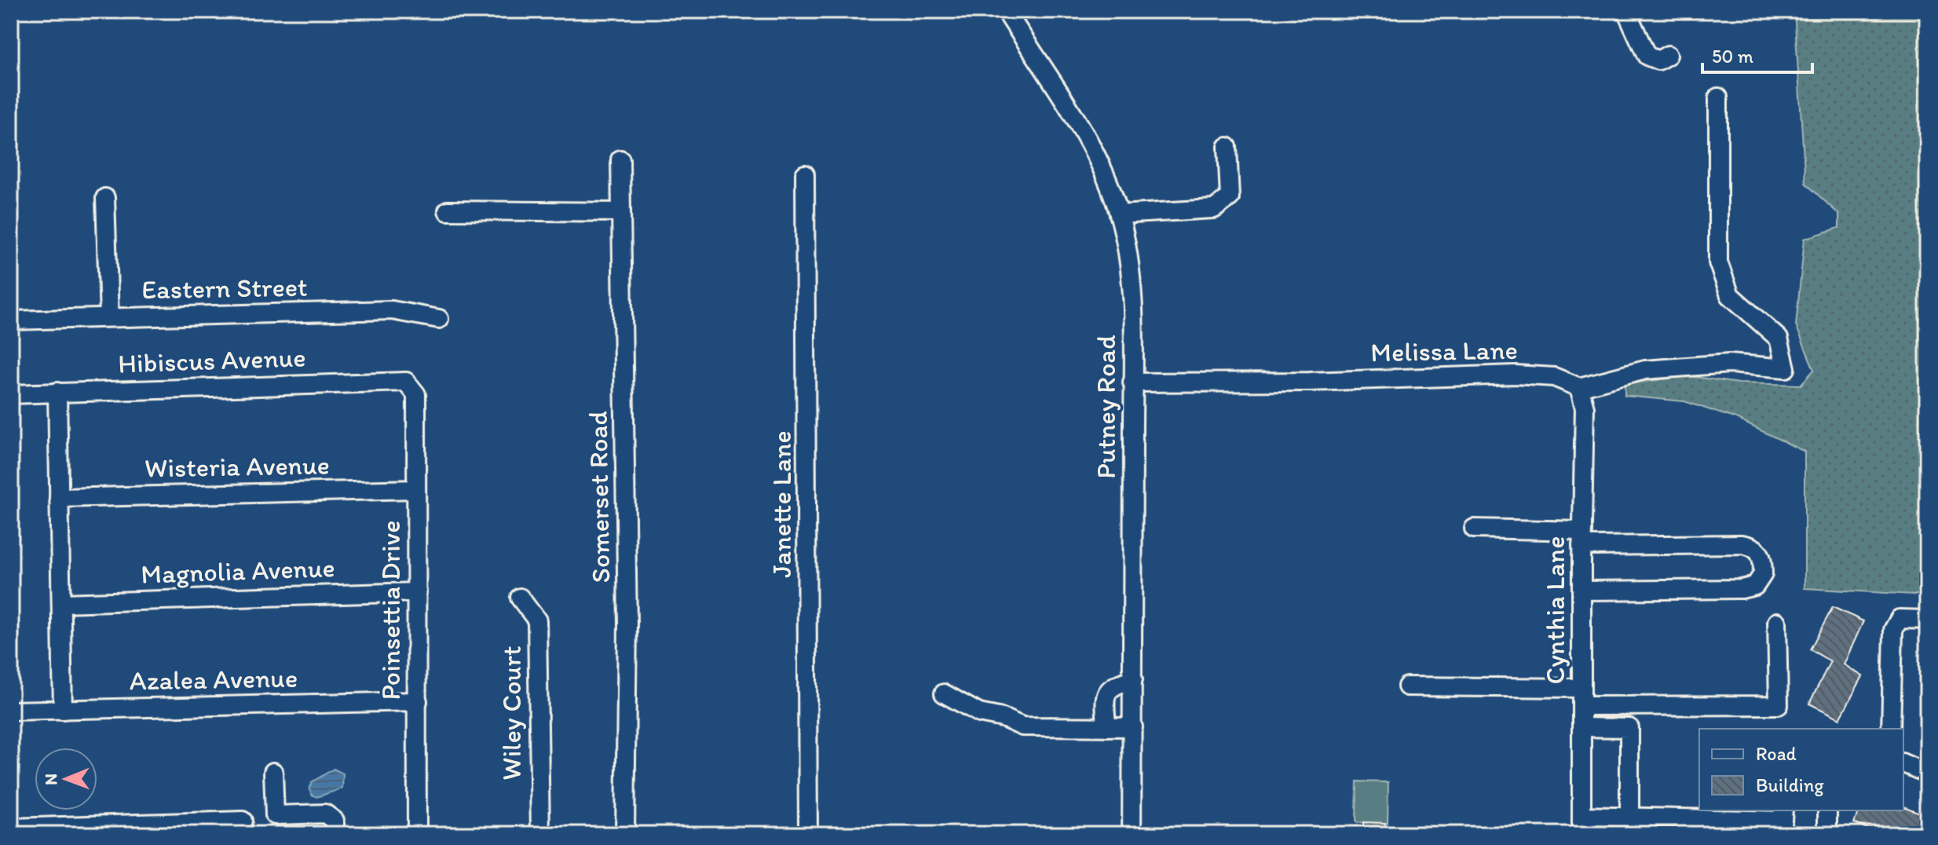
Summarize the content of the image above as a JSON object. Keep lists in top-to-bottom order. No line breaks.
{"streets":{"street":["Eastern Street","Melissa Lane","Hibiscus Avenue","Putney Road","Wisteria Avenue","Somerset Road","Janette Lane","Magnolia Avenue","Poinsettia Drive","Cynthia Lane","Azalea Avenue","Wiley Court"]},"crossings":[["Melissa Lane","Putney Road"],["Melissa Lane","Cynthia Lane"],["Hibiscus Avenue","Poinsettia Drive"],["Wisteria Avenue","Poinsettia Drive"],["Magnolia Avenue","Poinsettia Drive"],["Poinsettia Drive","Azalea Avenue"]],"legend":["Road","Building"],"scale_bar":"50 m","north":"left"}
